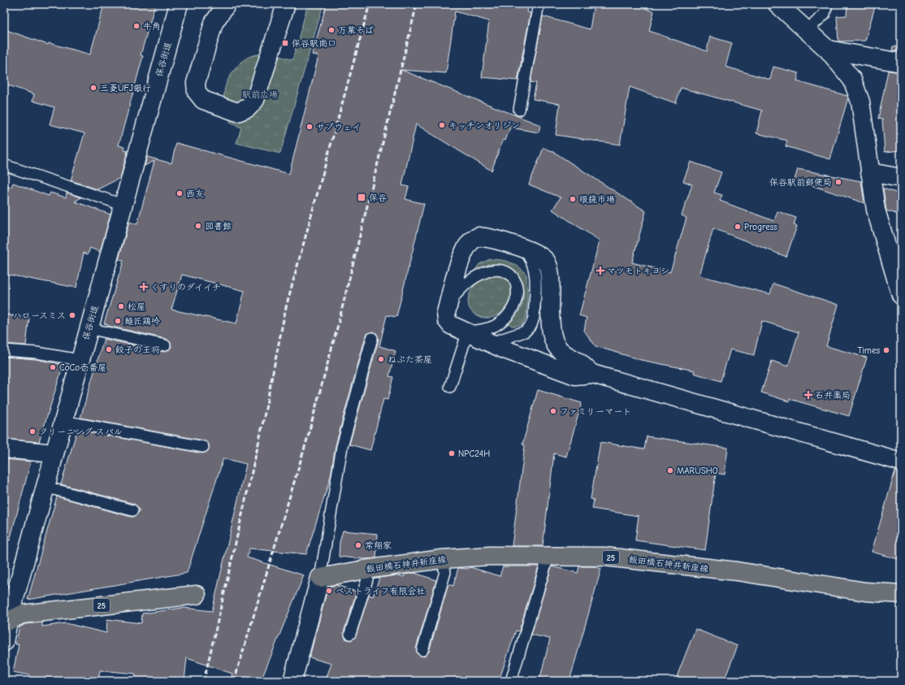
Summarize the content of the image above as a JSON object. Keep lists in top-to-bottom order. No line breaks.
{"streets":{"main road":["25","飯田橋石神井新座線"],"street":["保谷街道"]},"crossings":[["保谷街道","25"]],"parks":["駅前広場"],"places":{"other":["牛角","万葉そば","三菱UFJ銀行","キッチンオリジン","サブウェイ","保谷駅前郵便局","西友","眼鏡市場","図書館","Progress","松屋","ハロースミス","麺匠鶏吟","餃子の王将","Times","ねぶた茶屋","CoCo壱番屋","ファミリーマート","クリーニング スバル","NPC24H","MARUSHO","常翔家","ベストライフ有限会社"],"transit":["保谷駅南口","保谷"],"health":["マツモトキヨシ","くすりのダイイチ","石井薬局"]}}
